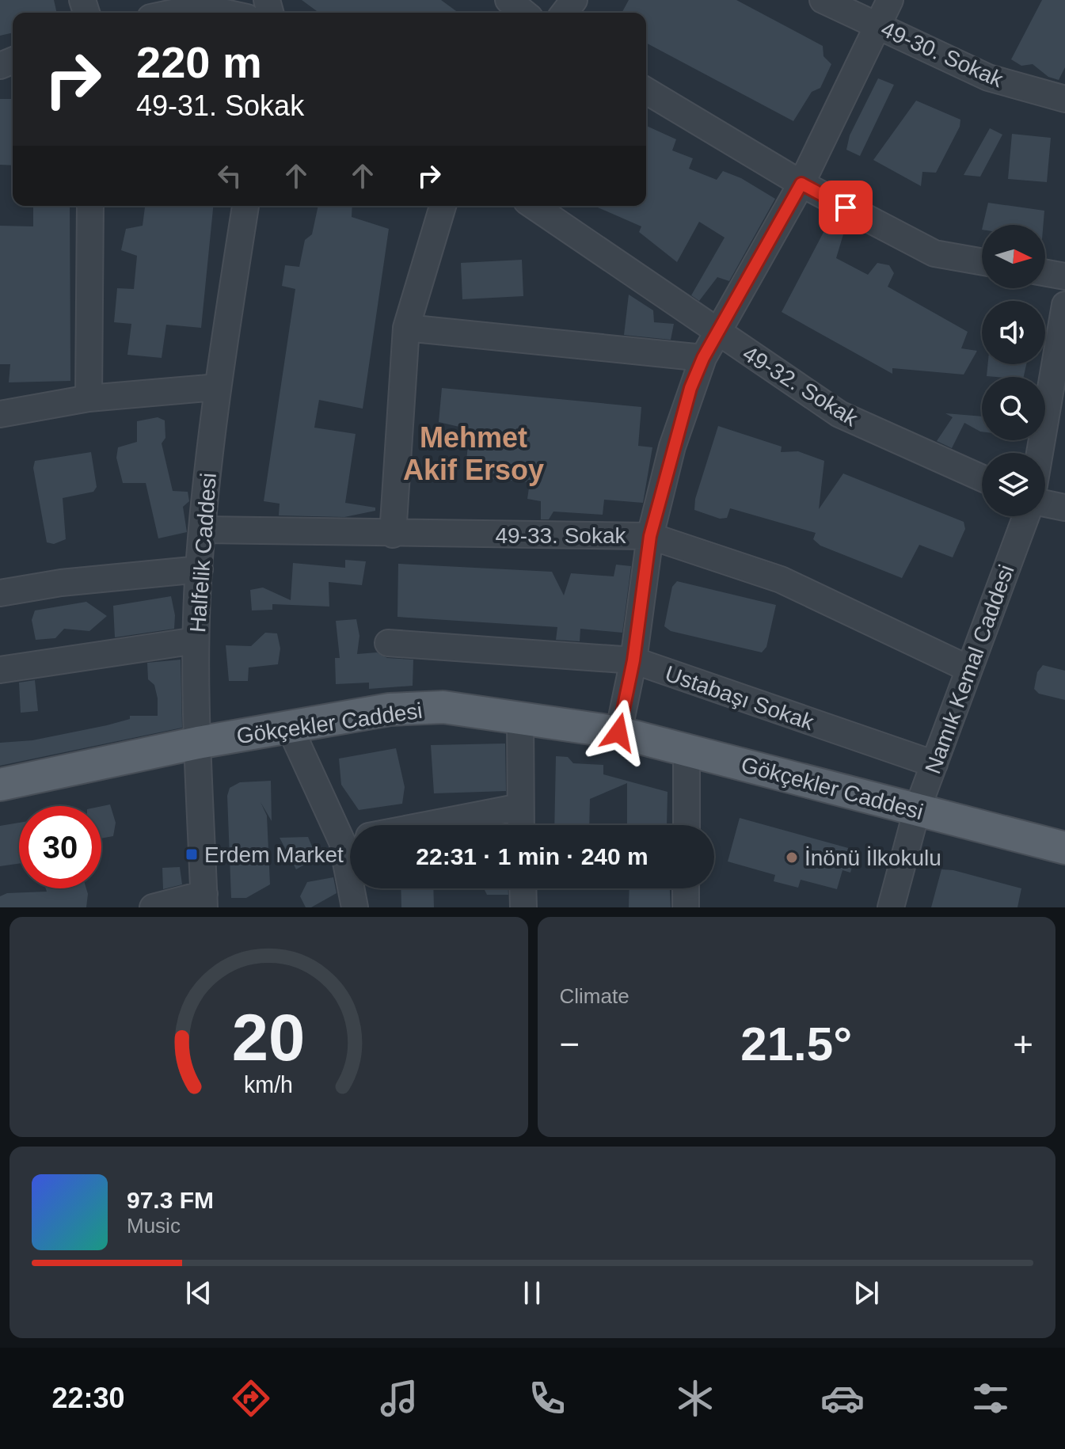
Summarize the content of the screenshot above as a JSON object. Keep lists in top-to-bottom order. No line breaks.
{"streets":{"main road":["Gökçekler Caddesi"],"street":["49-30. Sokak","49-32. Sokak","49-33. Sokak","Halfelik Caddesi","Namık Kemal Caddesi","Ustabaşı Sokak"]},"crossings":[["49-33. Sokak","Halfelik Caddesi"],["49-33. Sokak","Namık Kemal Caddesi"],["Halfelik Caddesi","Gökçekler Caddesi"],["Namık Kemal Caddesi","Ustabaşı Sokak"],["Namık Kemal Caddesi","Gökçekler Caddesi"]],"districts":["Mehmet Akif Ersoy"],"places":{"transit":["Erdem Market"],"other":["İnönü İlkokulu"]},"north":"right","page":{"turn":["220 m","49-31. Sokak"],"limit":"30","trip":"22:31 · 1 min · 240 m","tile":"Climate","heat":["−","21.5°","+"],"song":["97.3 FM","Music"],"tabs":"22:30","gauge":["20","km/h"]}}
